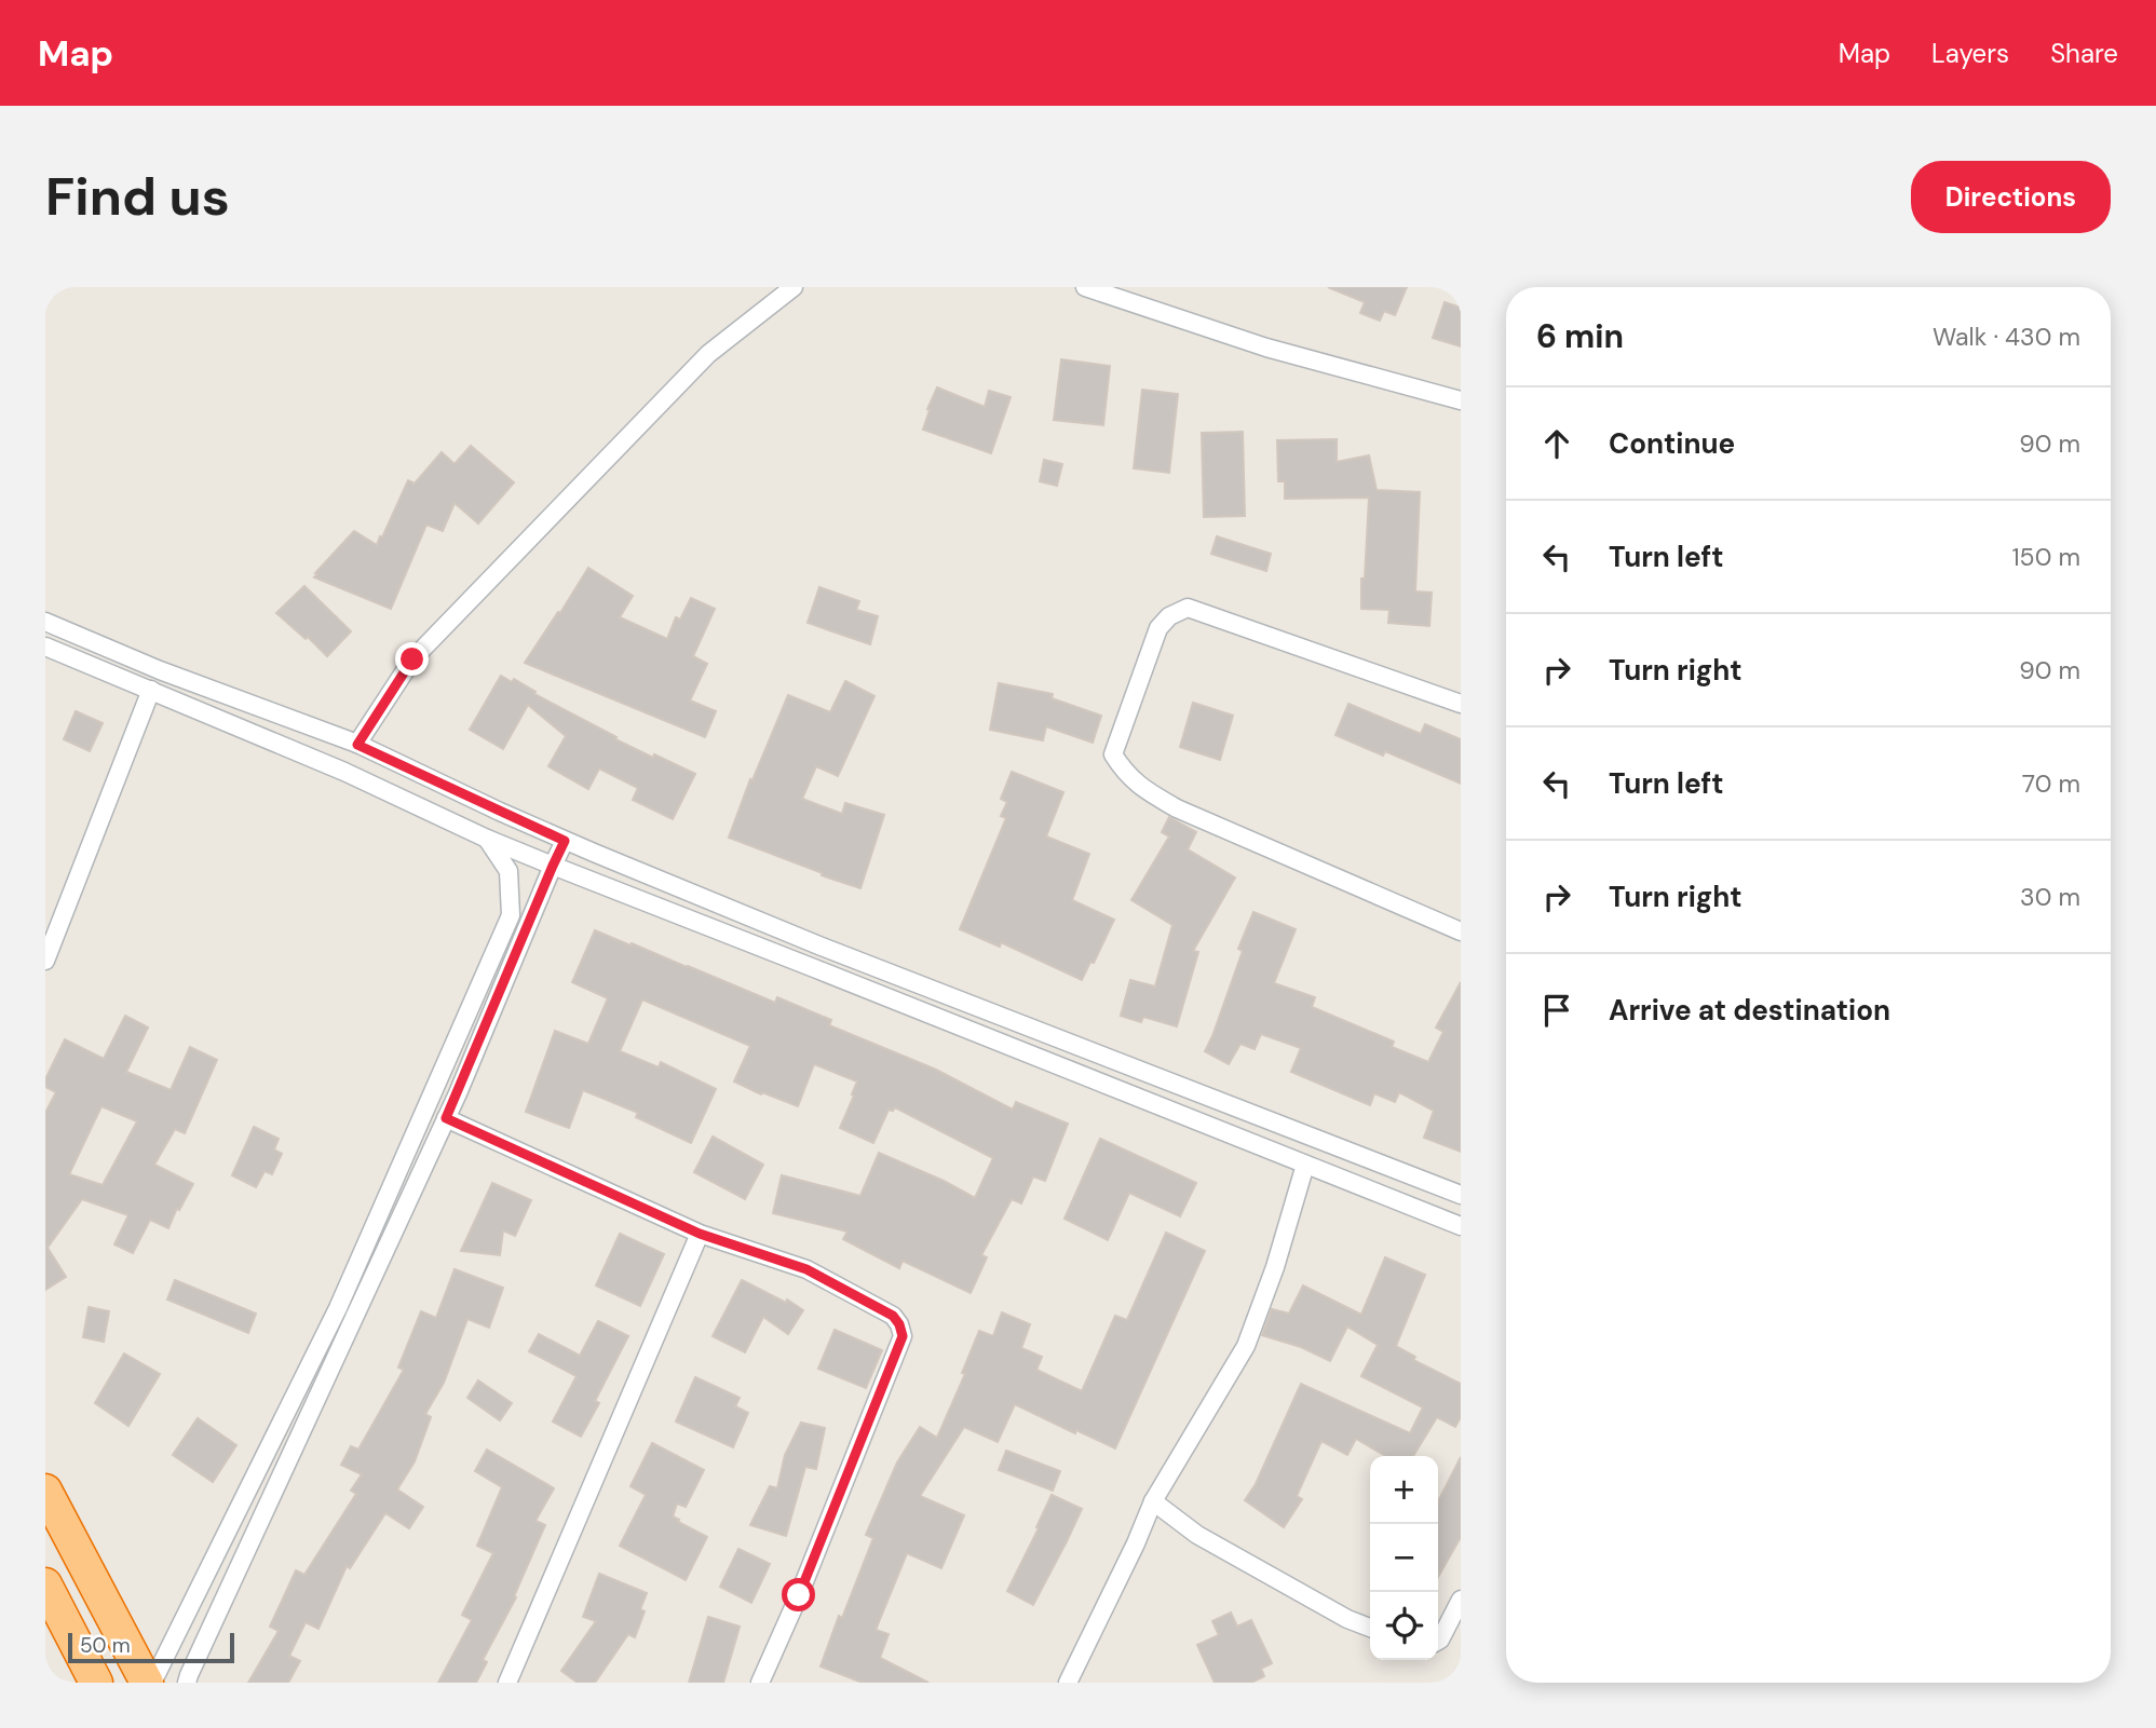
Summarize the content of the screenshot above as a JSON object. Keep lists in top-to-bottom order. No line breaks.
{"scale_bar":"50 m","page":{"header":"Map","nav":["Map","Layers","Share"],"buttons":"Directions","title":"Find us","heading":["6 min","Walk · 430 m"],"list":[["Continue","90 m"],["Turn left","150 m"],["Turn right","90 m"],["Turn left","70 m"],["Turn right","30 m"],"Arrive at destination"],"map_buttons":["+","−"],"scale":"50 m"}}
